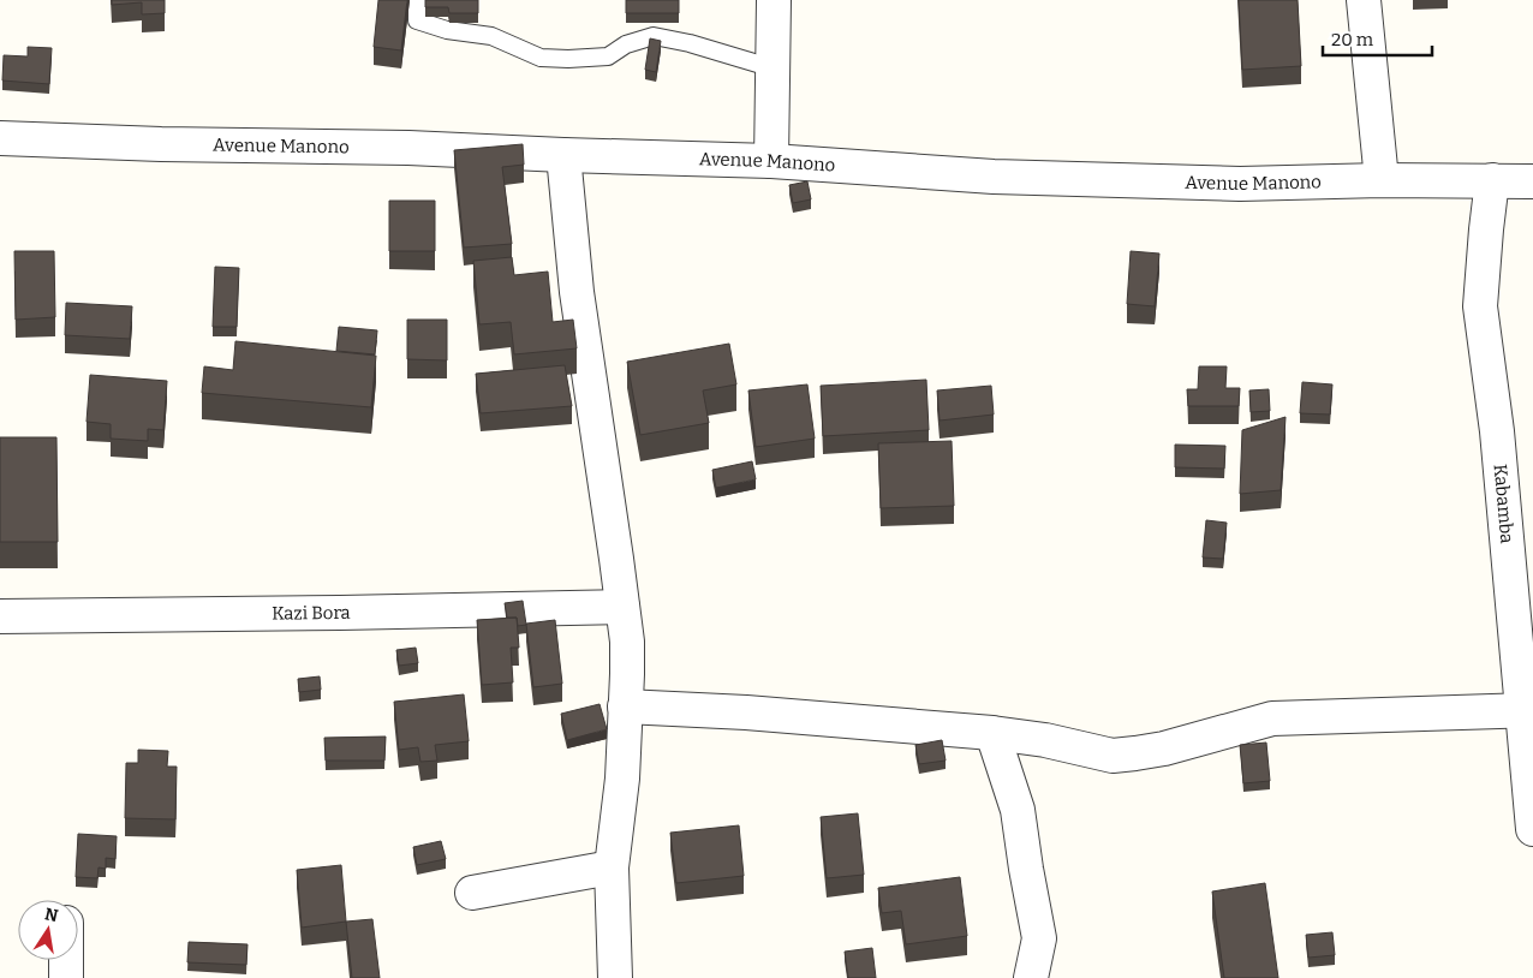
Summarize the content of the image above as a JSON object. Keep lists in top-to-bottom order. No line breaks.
{"streets":{"street":["Avenue Manono","Kabamba","Kazi Bora"]},"crossings":[["Avenue Manono","Kabamba"]],"scale_bar":"20 m","north":"top"}
